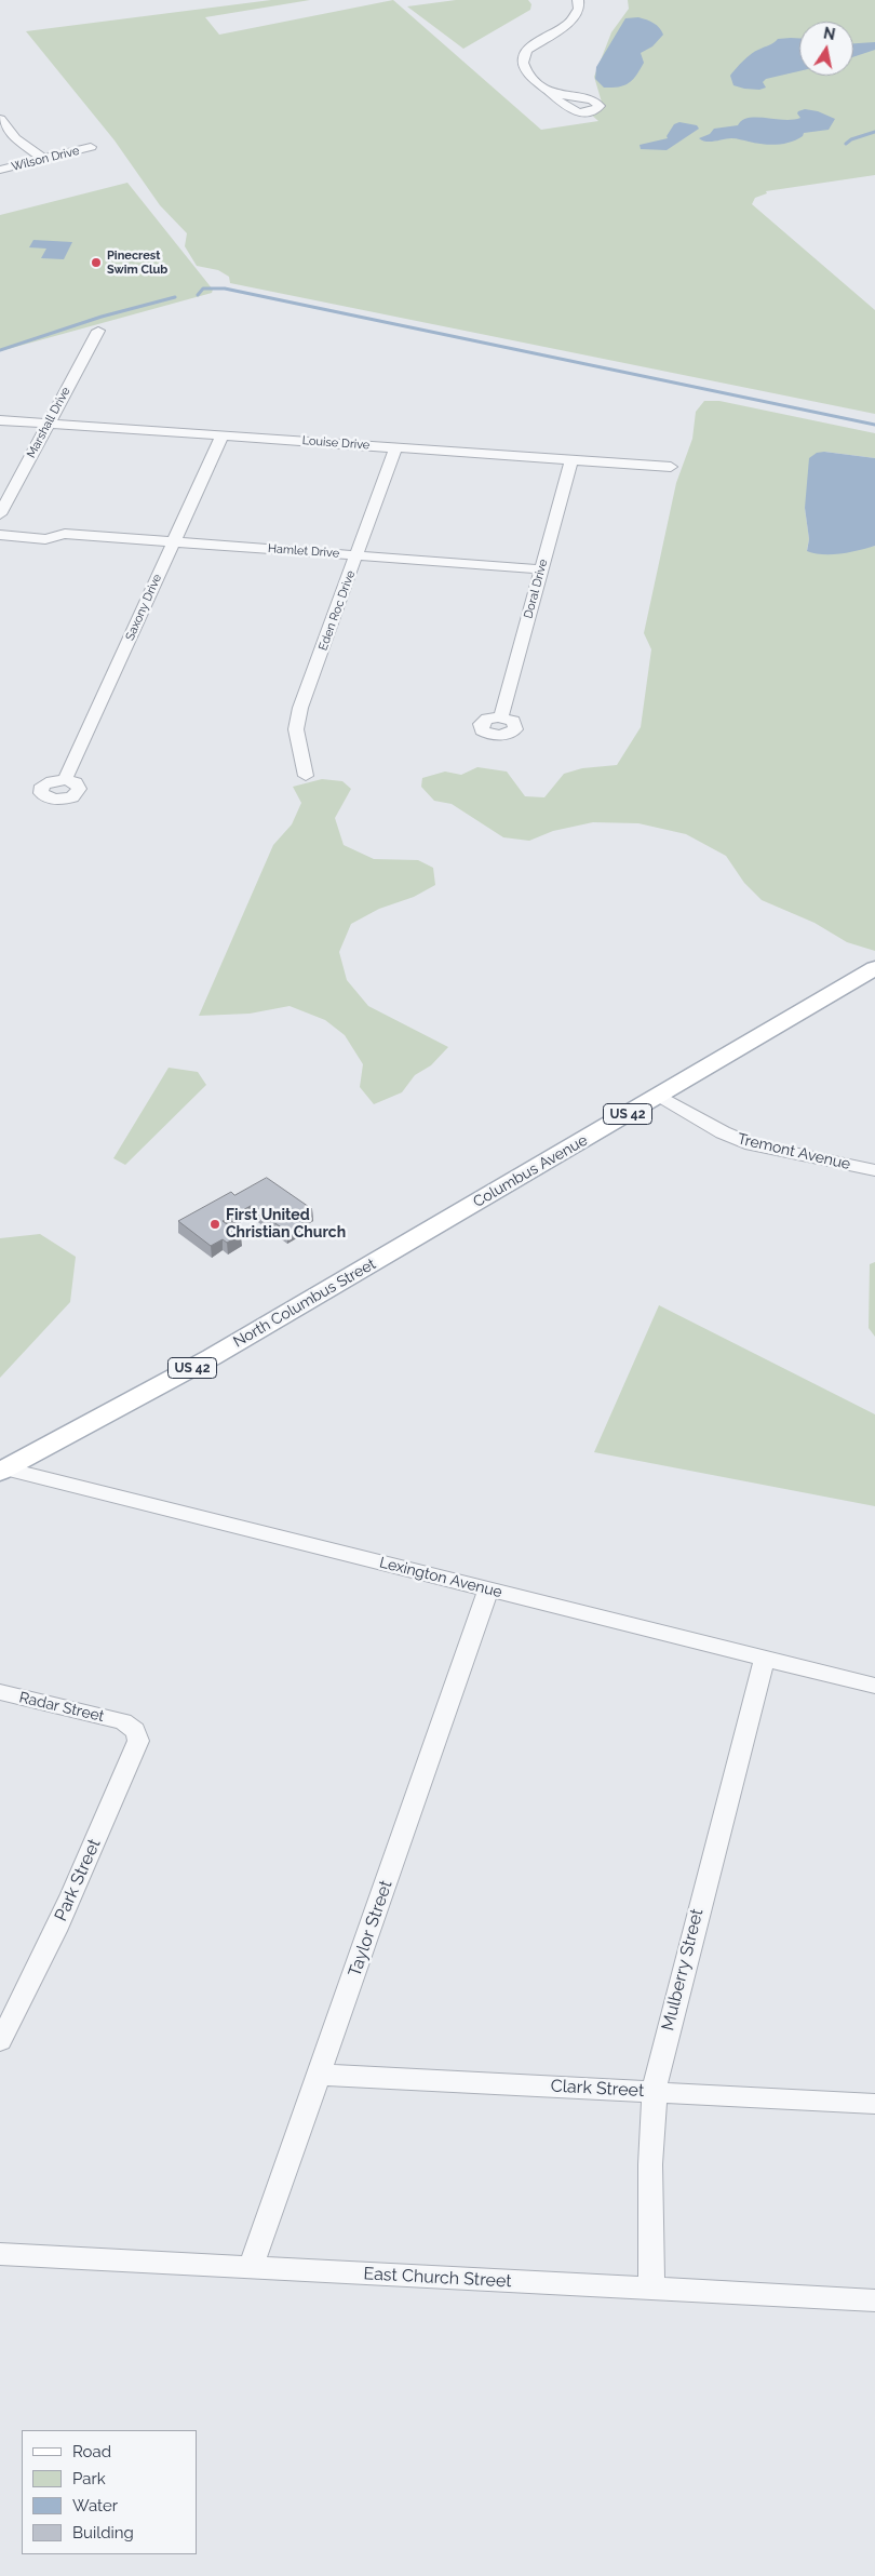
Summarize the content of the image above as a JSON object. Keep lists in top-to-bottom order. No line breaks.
{"streets":{"main road":["US 42","Columbus Avenue","North Columbus Street"],"street":["Wilson Drive","Marshall Drive","Louise Drive","Hamlet Drive","Doral Drive","Saxony Drive","Eden Roc Drive","Tremont Avenue","Lexington Avenue","Radar Street","Park Street","Taylor Street","Mulberry Street","Clark Street","East Church Street"]},"crossings":[["Marshall Drive","Louise Drive"],["Louise Drive","Doral Drive"],["Louise Drive","Saxony Drive"],["Louise Drive","Eden Roc Drive"],["Hamlet Drive","Doral Drive"],["Hamlet Drive","Saxony Drive"],["Hamlet Drive","Eden Roc Drive"],["Tremont Avenue","Columbus Avenue"],["Columbus Avenue","North Columbus Street"],["North Columbus Street","Lexington Avenue"],["Lexington Avenue","Taylor Street"],["Lexington Avenue","Mulberry Street"],["Radar Street","Park Street"],["Taylor Street","Clark Street"],["Taylor Street","East Church Street"],["Mulberry Street","Clark Street"],["Mulberry Street","East Church Street"]],"places":["Pinecrest Swim Club","First United Christian Church"],"legend":["Road","Park","Water","Building"],"north":"top"}
